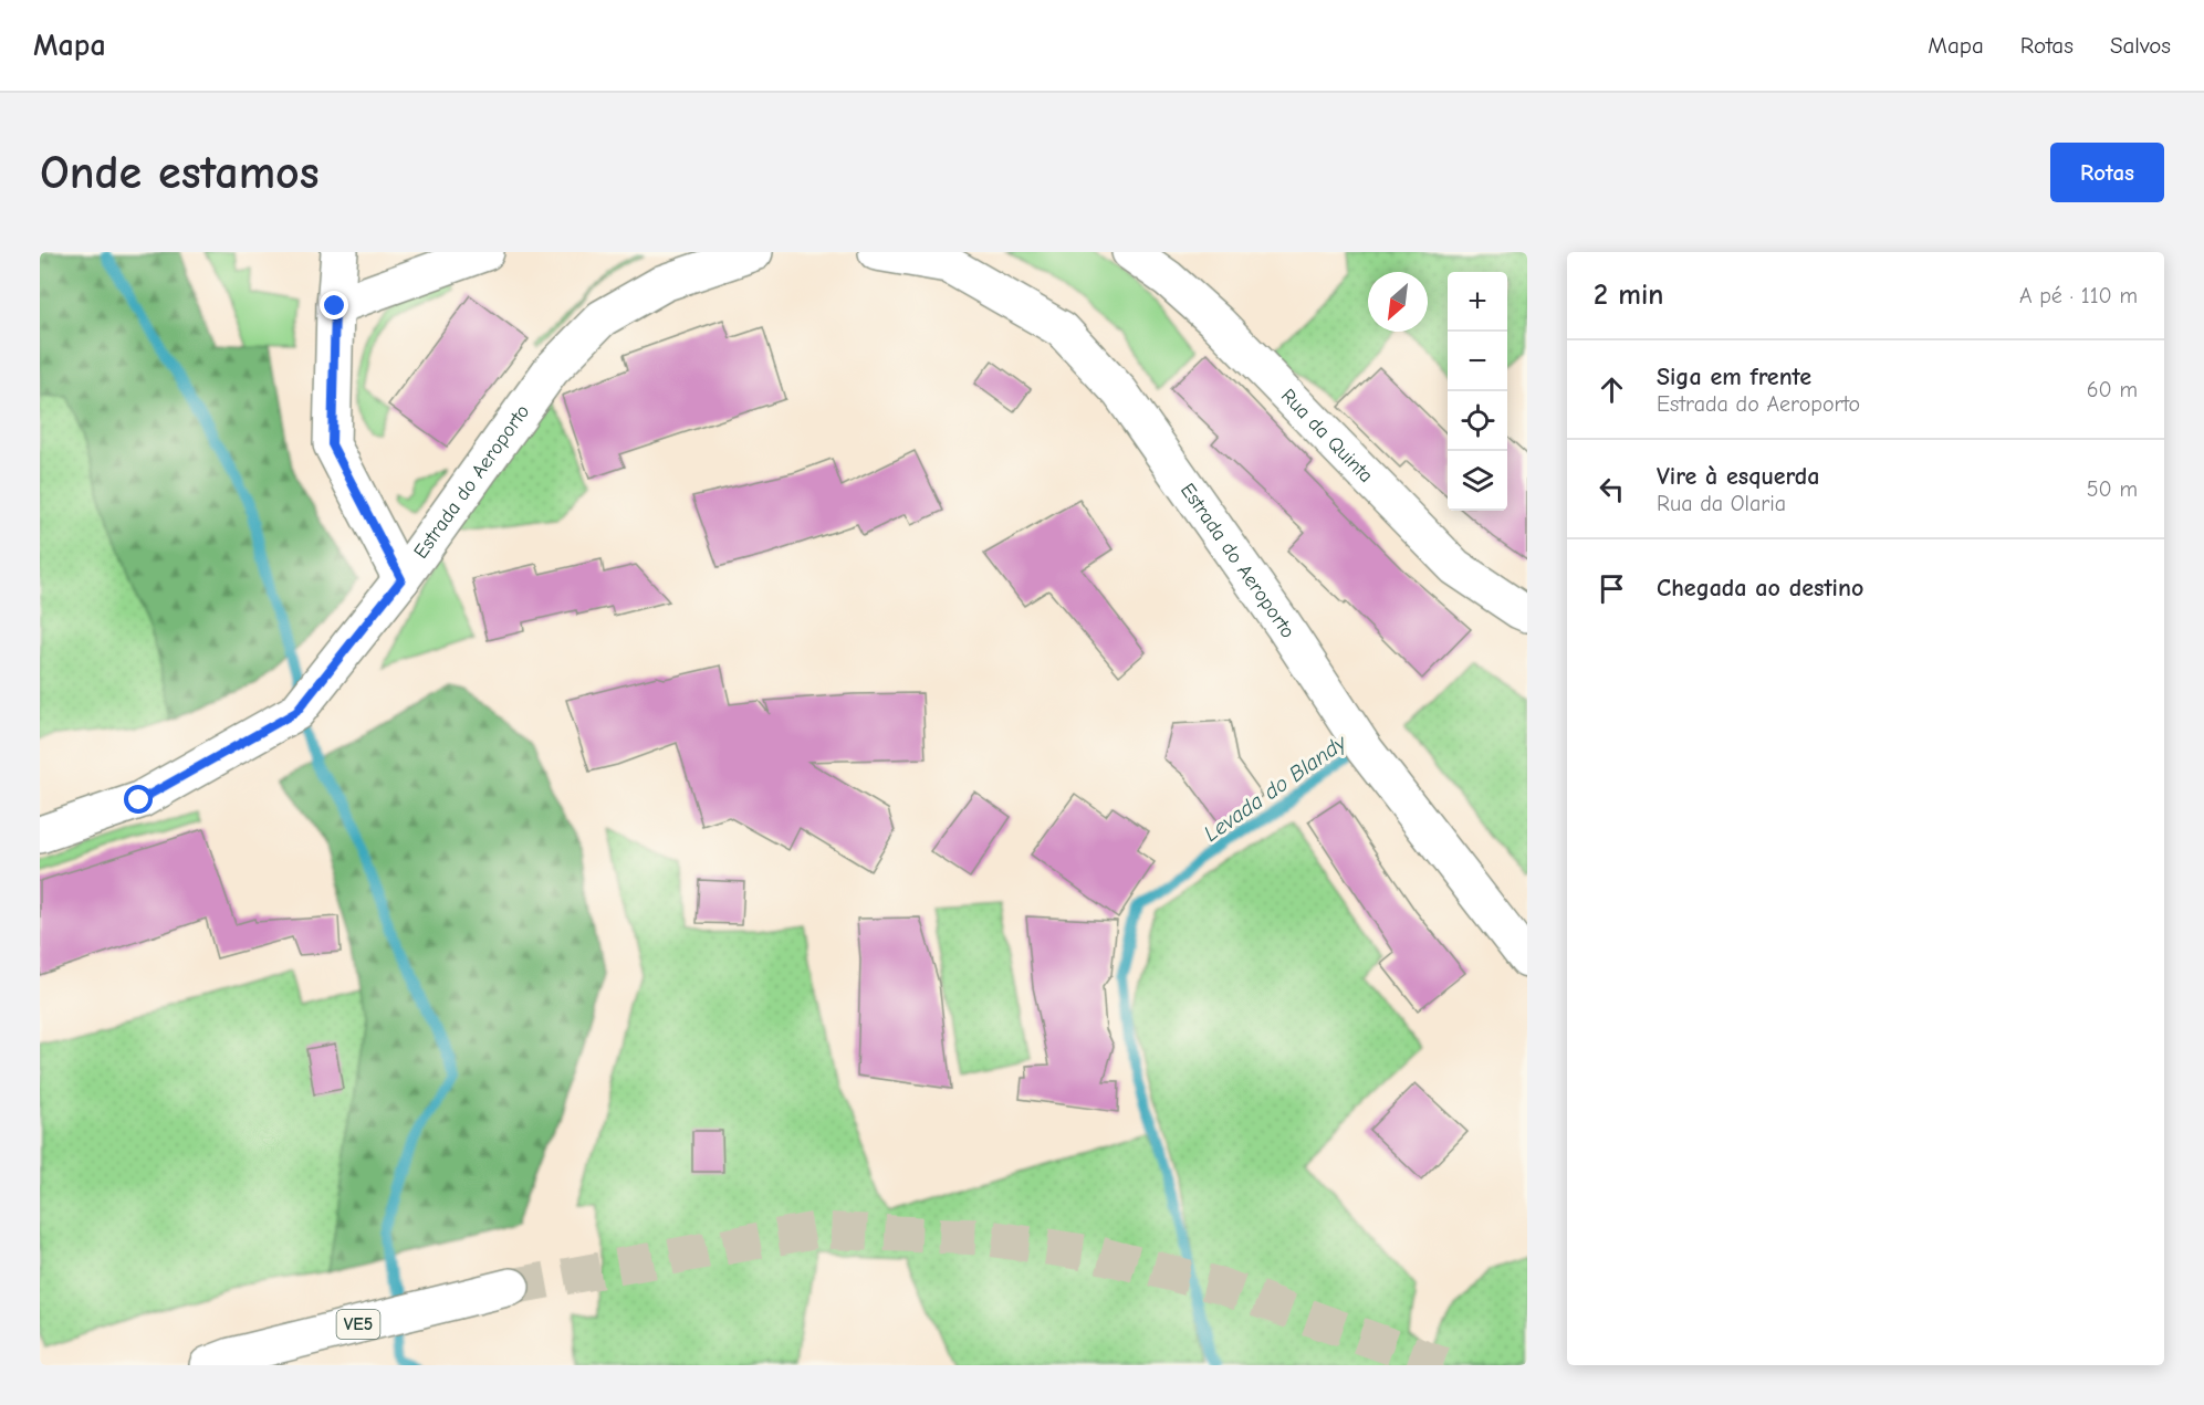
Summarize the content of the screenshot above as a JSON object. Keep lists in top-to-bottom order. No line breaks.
{"streets":{"main road":["Rua da Quinta","Estrada do Aeroporto","VE5"]},"water":["Levada do Blandy"],"north":"bottom left","page":{"header":"Mapa","nav":["Mapa","Rotas","Salvos"],"buttons":"Rotas","title":"Onde estamos","heading":["2 min","A pé · 110 m"],"map_buttons":["+","−"],"list":[["Siga em frente","Estrada do Aeroporto","60 m"],["Vire à esquerda","Rua da Olaria","50 m"],"Chegada ao destino"]}}
